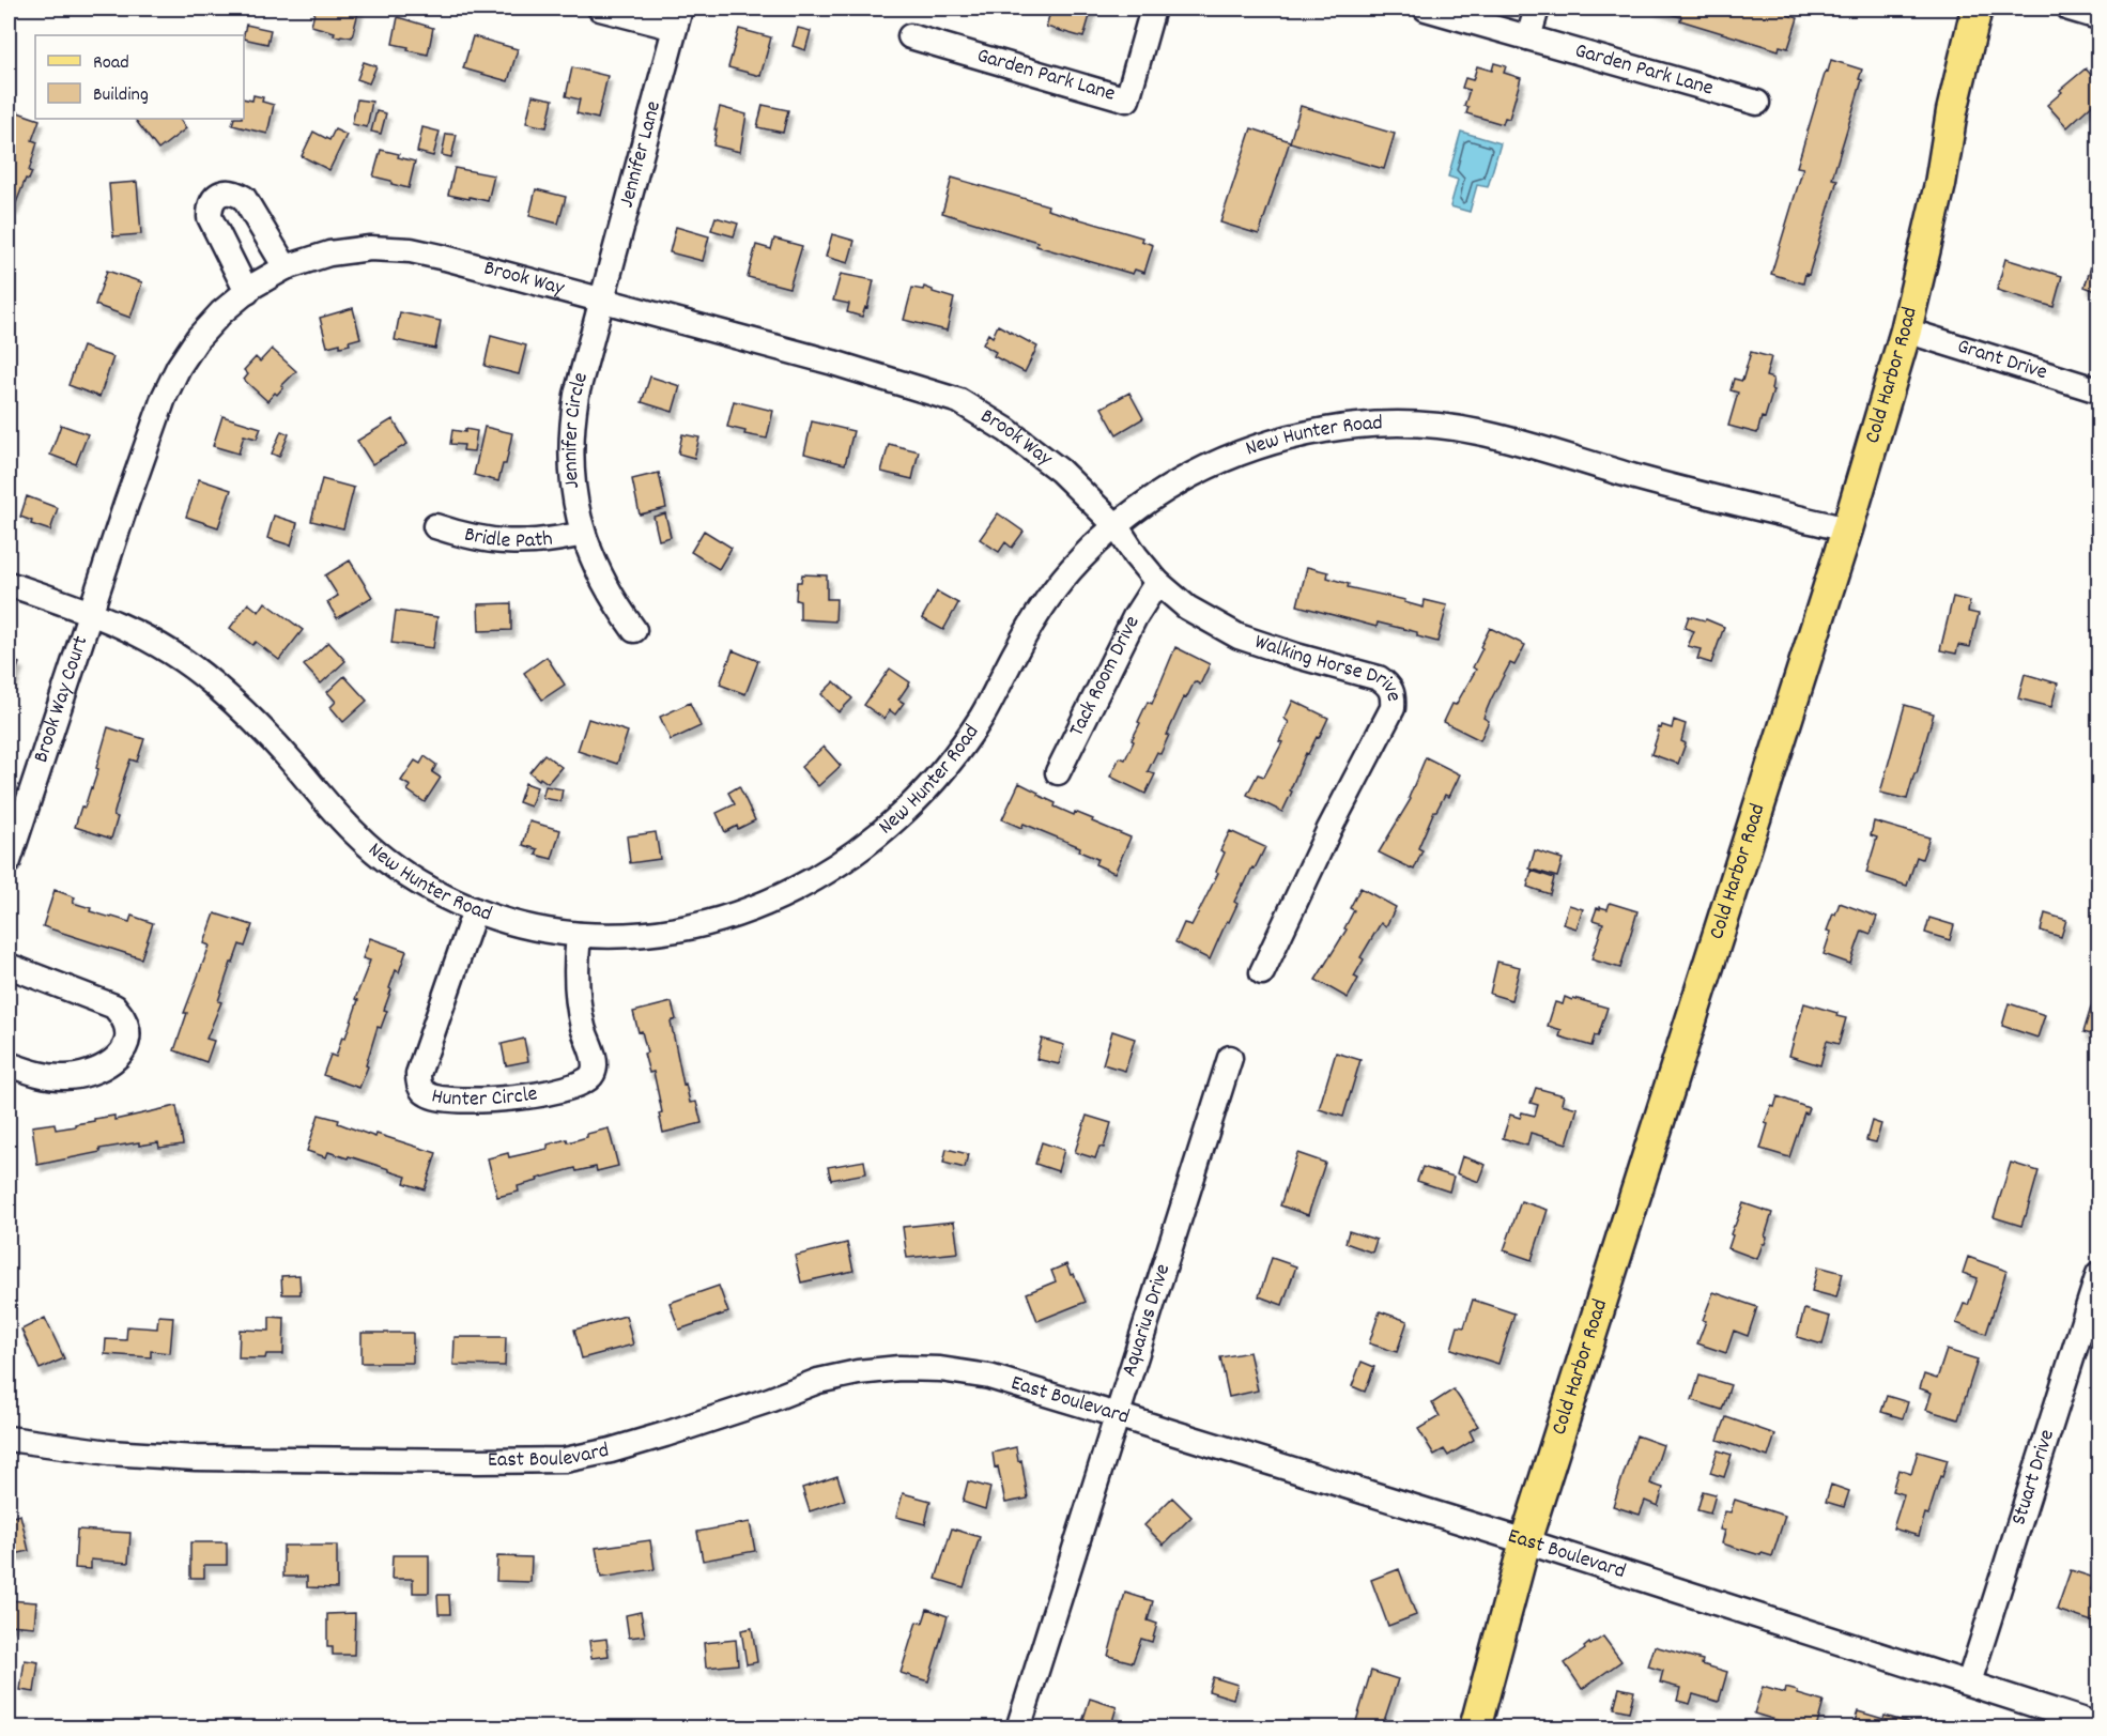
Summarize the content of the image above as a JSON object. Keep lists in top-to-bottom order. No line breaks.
{"streets":{"main road":["Cold Harbor Road"],"street":["Garden Park Lane","Jennifer Lane","Brook Way","Grant Drive","Jennifer Circle","New Hunter Road","Bridle Path","Walking Horse Drive","Tack Room Drive","Brook Way Court","Hunter Circle","Aquarius Drive","East Boulevard","Stuart Drive"]},"crossings":[["Jennifer Lane","Brook Way"],["Jennifer Lane","Jennifer Circle"],["Brook Way","Jennifer Circle"],["Brook Way","New Hunter Road"],["Brook Way","Walking Horse Drive"],["Brook Way","Brook Way Court"],["Grant Drive","Cold Harbor Road"],["Cold Harbor Road","New Hunter Road"],["Cold Harbor Road","East Boulevard"],["Jennifer Circle","Bridle Path"],["New Hunter Road","Walking Horse Drive"],["New Hunter Road","Brook Way Court"],["New Hunter Road","Hunter Circle"],["Walking Horse Drive","Tack Room Drive"],["Aquarius Drive","East Boulevard"],["East Boulevard","Stuart Drive"]],"legend":["Road","Building"]}
